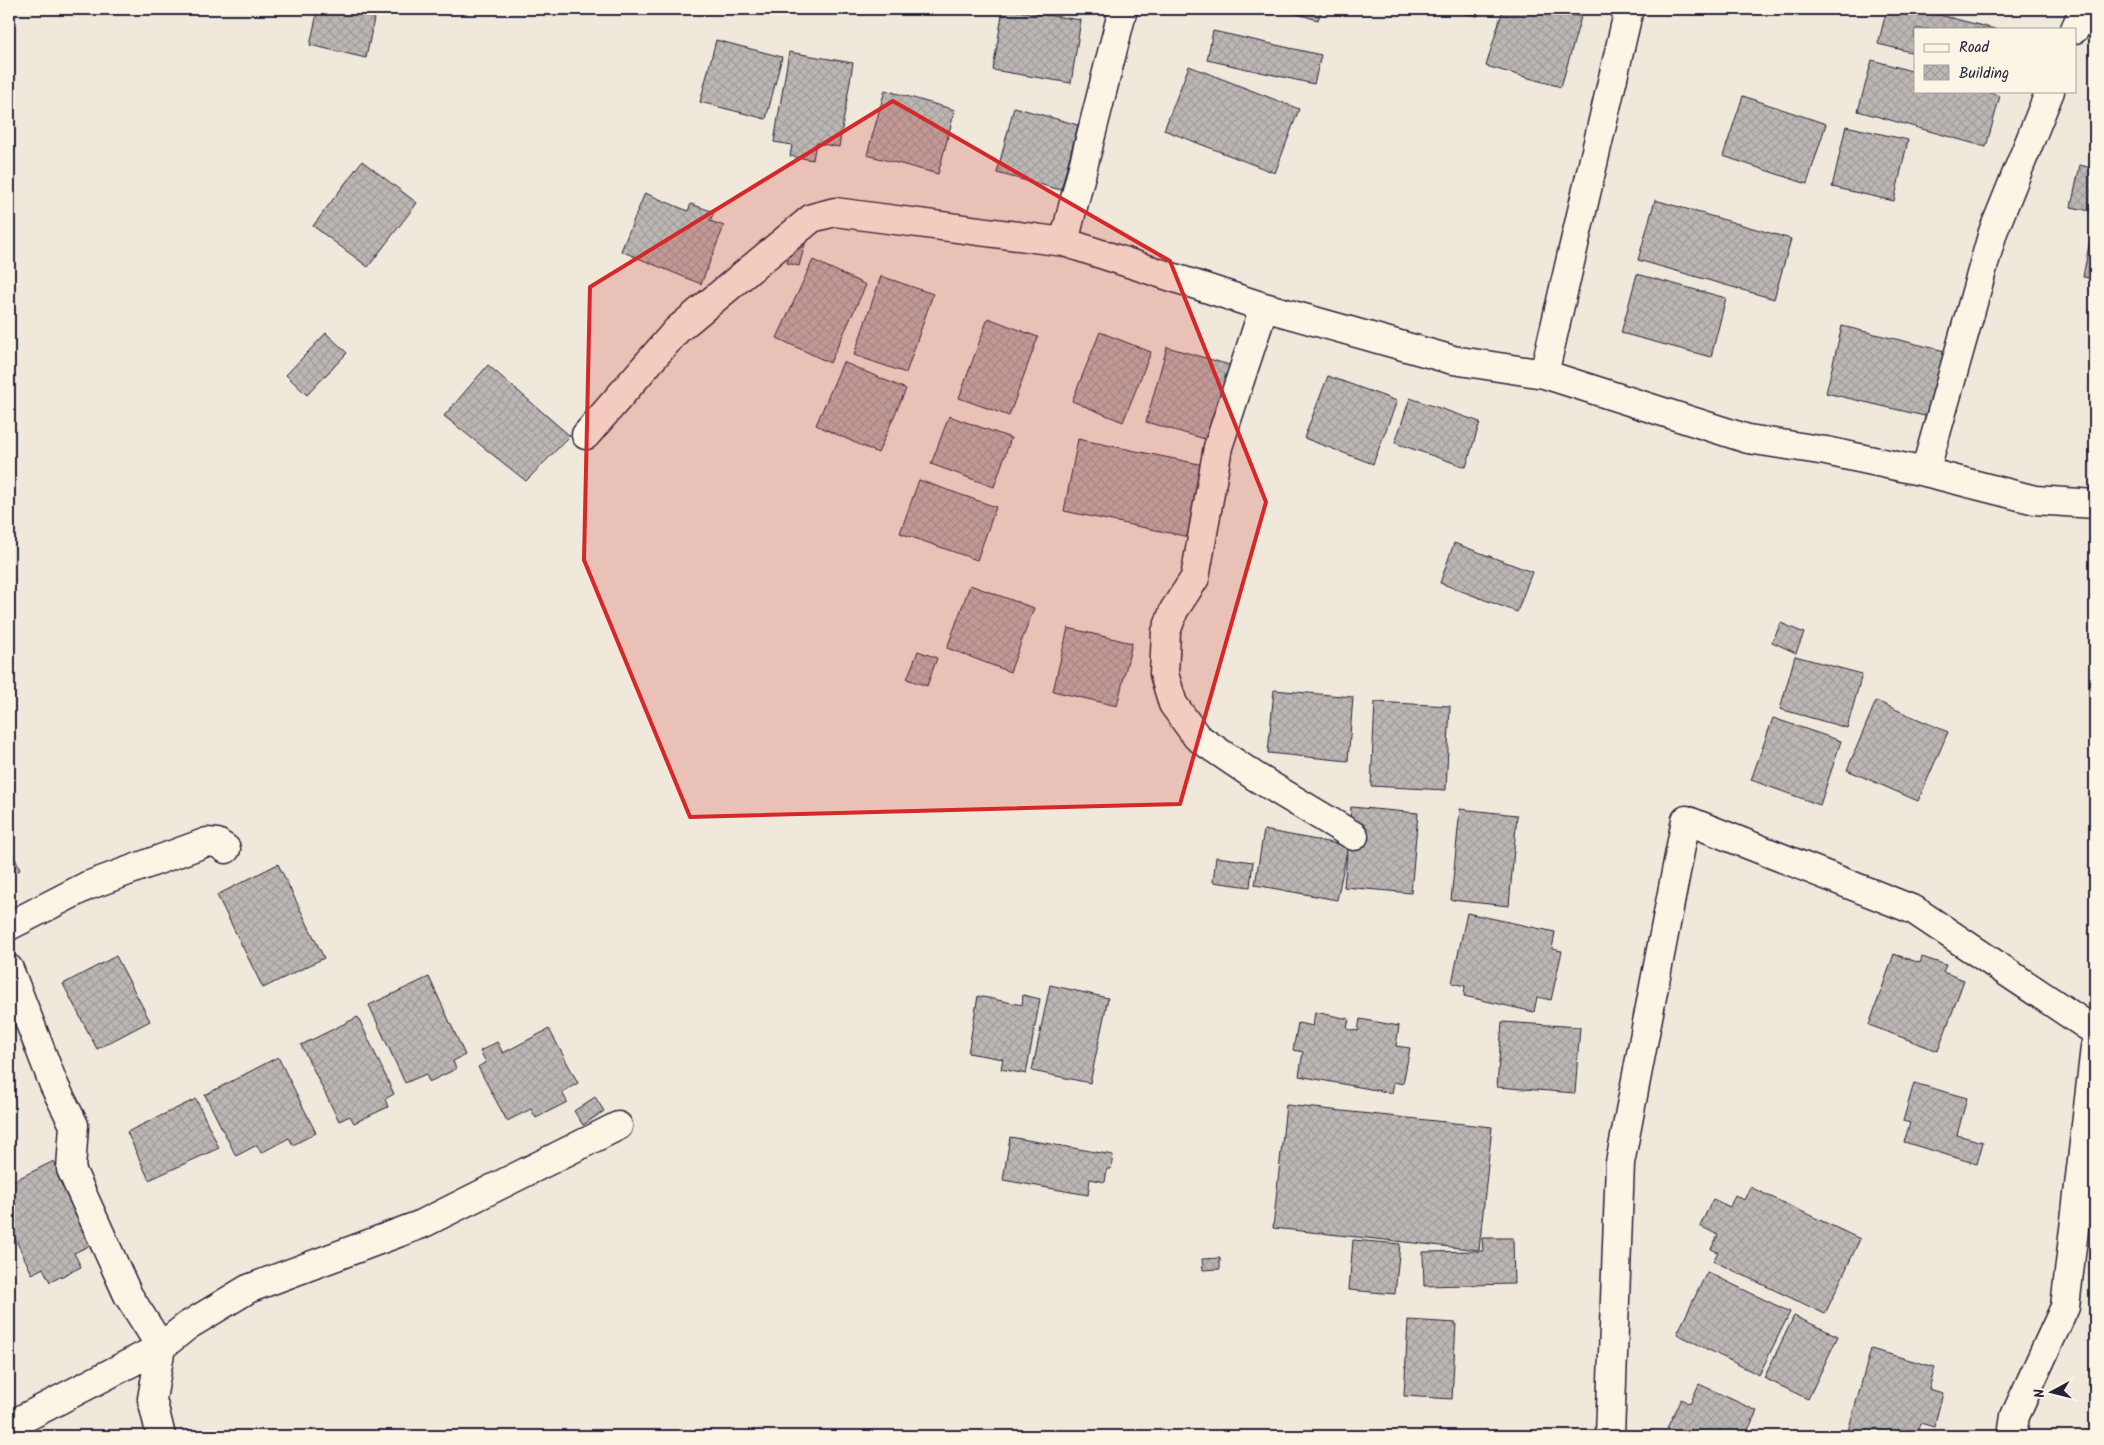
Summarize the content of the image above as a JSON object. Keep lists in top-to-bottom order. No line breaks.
{"legend":["Road","Building"],"north":"left"}
